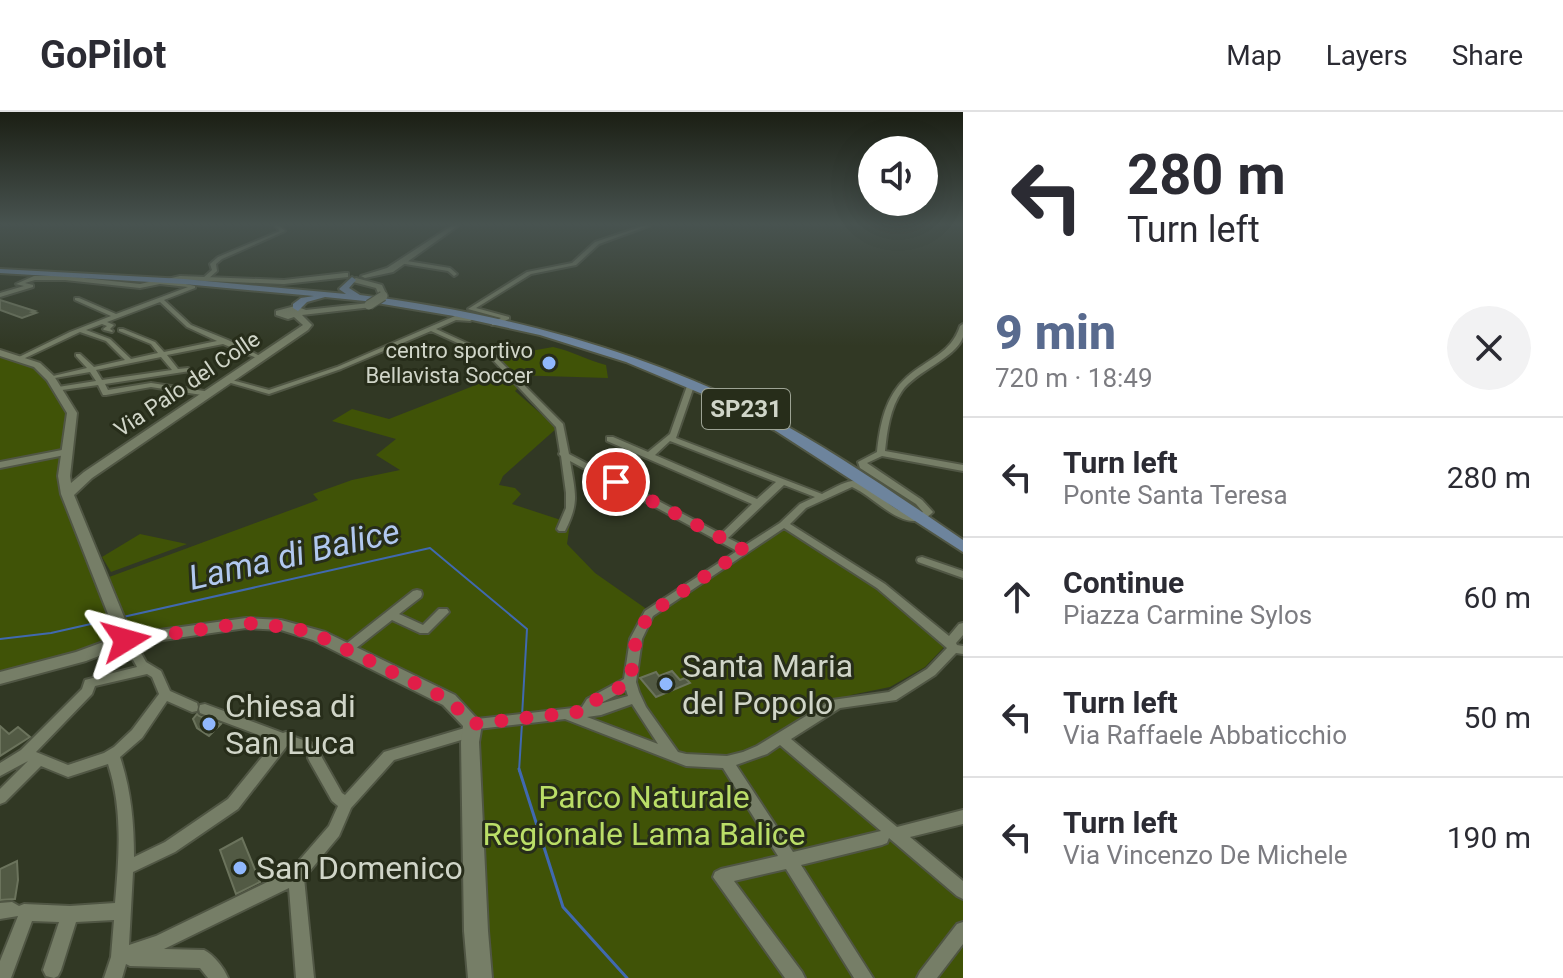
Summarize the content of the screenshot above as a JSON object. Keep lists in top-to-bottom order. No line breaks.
{"streets":{"main road":["SP231"],"street":["Via Palo del Colle"]},"water":["Lama di Balice"],"parks":["Parco Naturale Regionale Lama Balice"],"places":["centro sportivo Bellavista Soccer","Santa Maria del Popolo","Chiesa di San Luca","San Domenico"],"page":{"header":"GoPilot","nav":["Map","Layers","Share"],"turn":["280 m","Turn left"],"heading":["9 min","720 m · 18:49"],"list":[{"name":"Turn left","note":"Ponte Santa Teresa","value":"280 m"},{"name":"Continue","note":"Piazza Carmine Sylos","value":"60 m"},{"name":"Turn left","note":"Via Raffaele Abbaticchio","value":"50 m"},{"name":"Turn left","note":"Via Vincenzo De Michele","value":"190 m"}]}}
